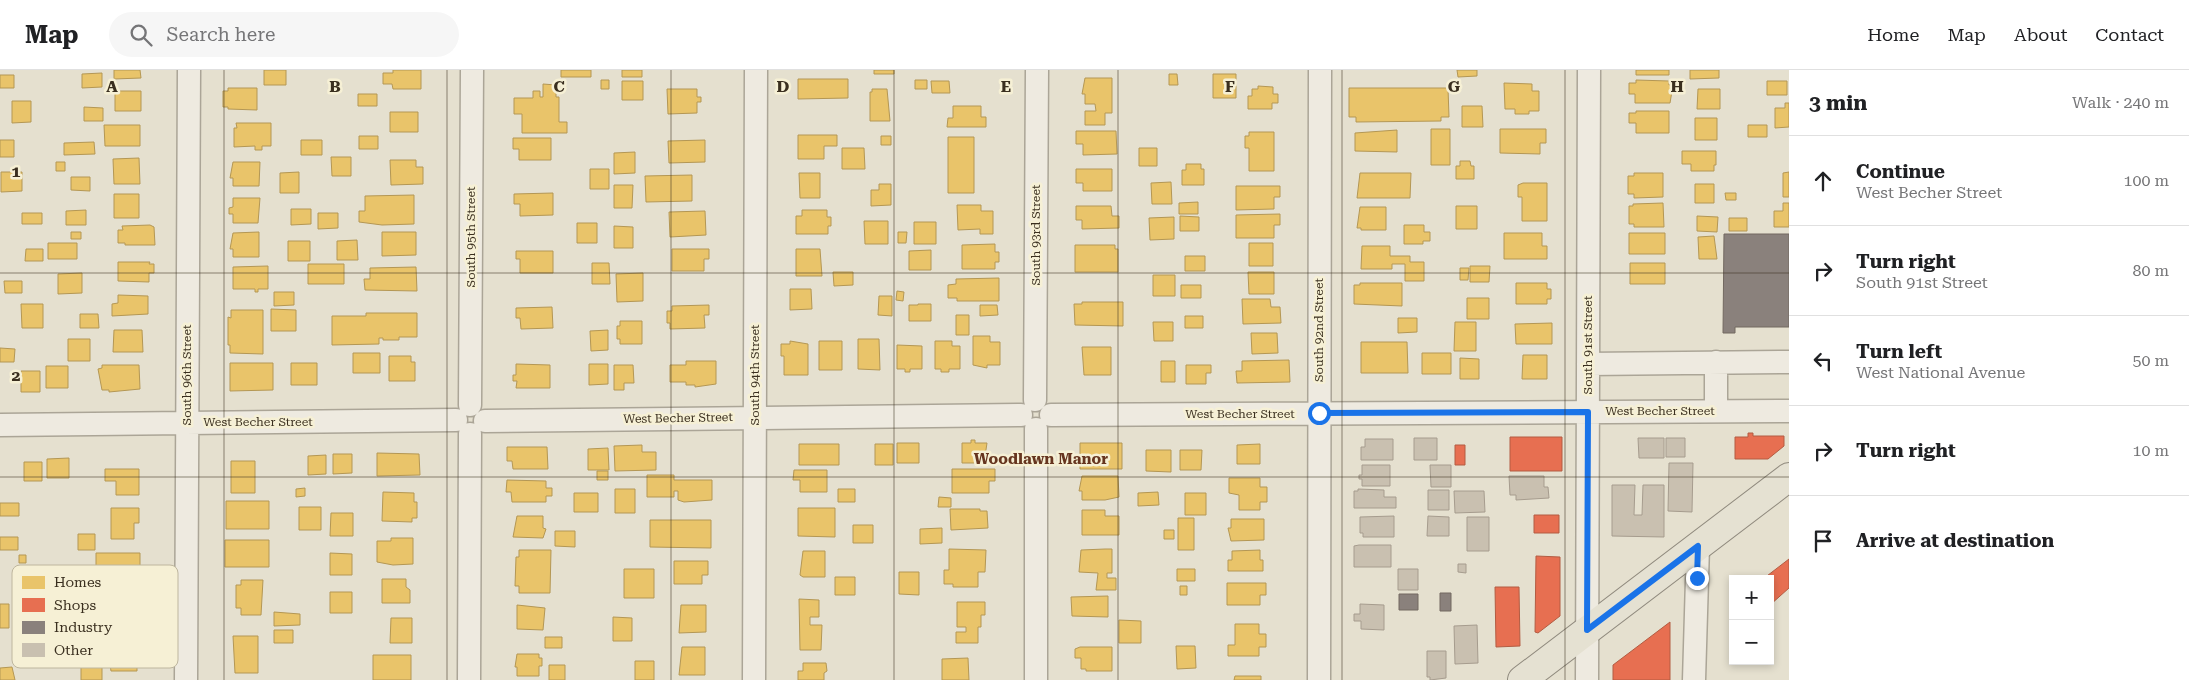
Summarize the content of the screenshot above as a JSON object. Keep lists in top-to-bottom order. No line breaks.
{"streets":{"street":["South 93rd Street","South 95th Street","South 92nd Street","South 91st Street","South 96th Street","South 94th Street","West Becher Street"]},"crossings":[["South 93rd Street","West Becher Street"],["South 95th Street","West Becher Street"],["South 92nd Street","West Becher Street"],["South 91st Street","West Becher Street"],["South 96th Street","West Becher Street"],["South 94th Street","West Becher Street"]],"districts":["Woodlawn Manor"],"legend":["Homes","Shops","Industry","Other"],"page":{"header":"Map","search":"Search here","nav":["Home","Map","About","Contact"],"heading":["3 min","Walk · 240 m"],"list":[["Continue","West Becher Street","100 m"],["Turn right","South 91st Street","80 m"],["Turn left","West National Avenue","50 m"],["Turn right","10 m"],"Arrive at destination"],"map_buttons":["+","−"]},"grid":{"columns":["A","B","C","D","E","F","G","H"],"rows":["1","2"]}}
